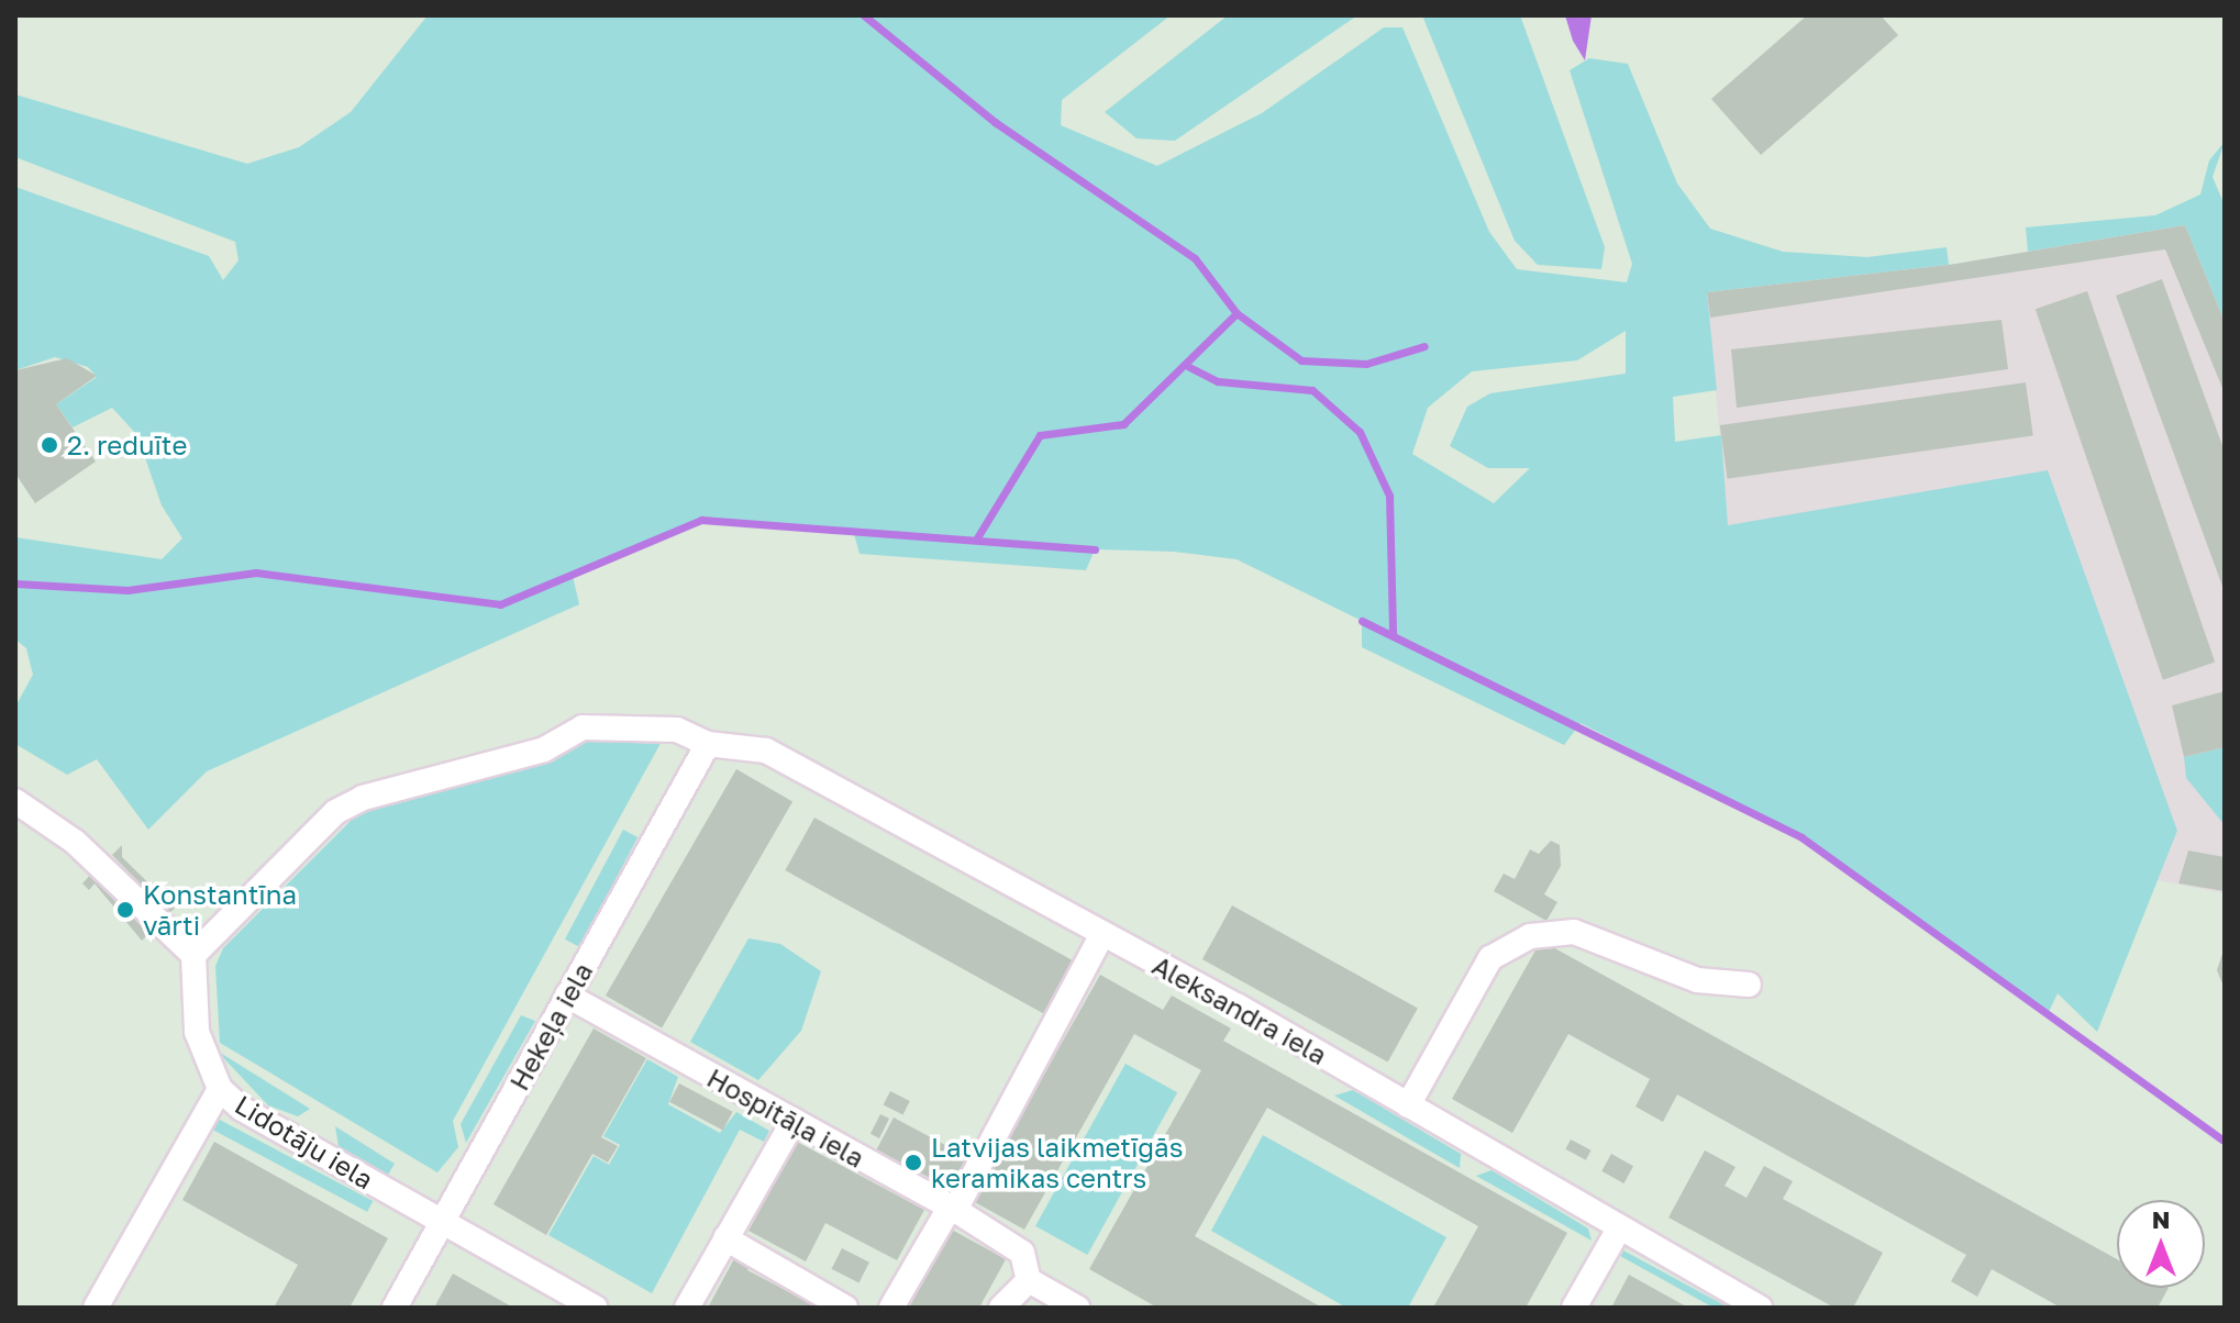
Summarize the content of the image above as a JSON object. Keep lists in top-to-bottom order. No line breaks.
{"streets":{"street":["Aleksandra iela","Hekeļa iela","Hospitāļa iela","Lidotāju iela"]},"crossings":[["Aleksandra iela","Hekeļa iela"],["Aleksandra iela","Lidotāju iela"],["Hekeļa iela","Hospitāļa iela"],["Hekeļa iela","Lidotāju iela"]],"places":["2. reduīte","Konstantīna vārti","Latvijas laikmetīgās keramikas centrs"],"north":"top"}
